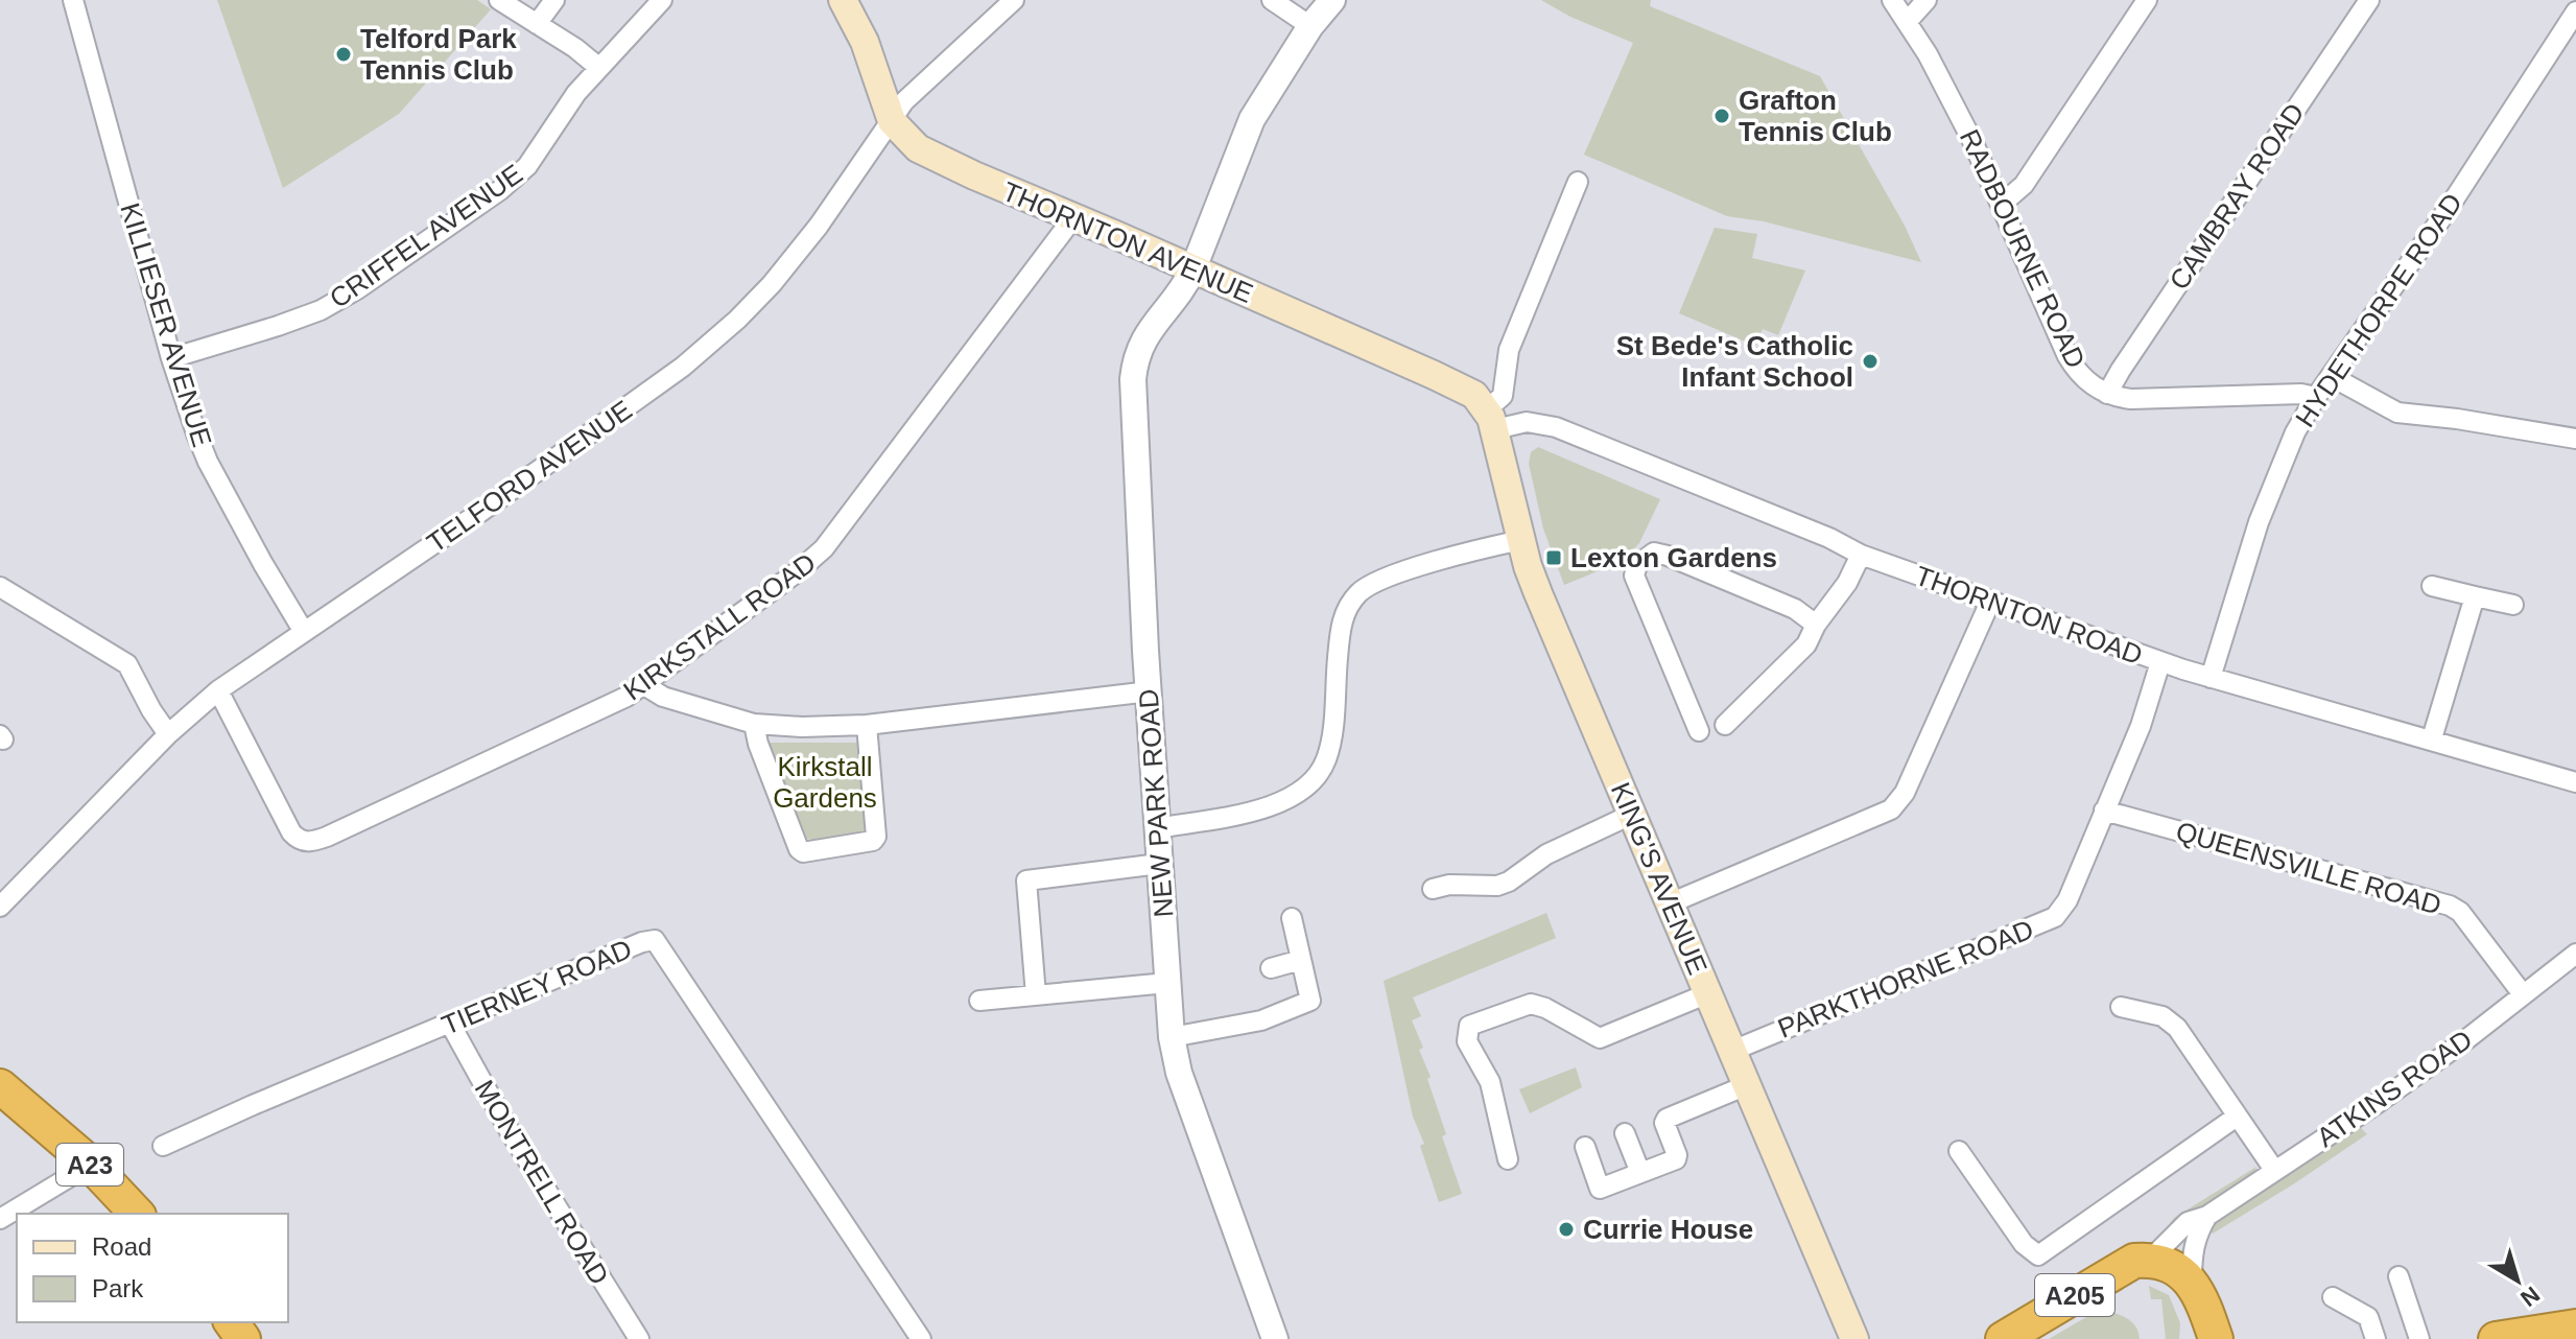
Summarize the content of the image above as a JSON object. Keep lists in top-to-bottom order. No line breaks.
{"streets":{"highway":["ATKINS ROAD","A23","A205"],"main road":["THORNTON AVENUE","KING'S AVENUE"],"street":["CAMBRAY ROAD","CRIFFEL AVENUE","RADBOURNE ROAD","HYDETHORPE ROAD","KILLIESER AVENUE","TELFORD AVENUE","THORNTON ROAD","KIRKSTALL ROAD","NEW PARK ROAD","QUEENSVILLE ROAD","PARKTHORNE ROAD","TIERNEY ROAD","MONTRELL ROAD"]},"crossings":[["CAMBRAY ROAD","RADBOURNE ROAD"],["CRIFFEL AVENUE","KILLIESER AVENUE"],["THORNTON AVENUE","TELFORD AVENUE"],["THORNTON AVENUE","THORNTON ROAD"],["THORNTON AVENUE","KIRKSTALL ROAD"],["THORNTON AVENUE","NEW PARK ROAD"],["THORNTON AVENUE","KING'S AVENUE"],["RADBOURNE ROAD","HYDETHORPE ROAD"],["HYDETHORPE ROAD","THORNTON ROAD"],["KILLIESER AVENUE","TELFORD AVENUE"],["TELFORD AVENUE","KIRKSTALL ROAD"],["THORNTON ROAD","KING'S AVENUE"],["THORNTON ROAD","PARKTHORNE ROAD"],["QUEENSVILLE ROAD","PARKTHORNE ROAD"],["QUEENSVILLE ROAD","ATKINS ROAD"],["KING'S AVENUE","PARKTHORNE ROAD"],["TIERNEY ROAD","MONTRELL ROAD"],["ATKINS ROAD","A205"]],"parks":["Kirkstall Gardens"],"places":{"other":["Telford Park Tennis Club","Grafton Tennis Club","St Bede's Catholic Infant School","Currie House"],"transit":["Lexton Gardens"]},"legend":["Road","Park"],"north":"bottom right"}
